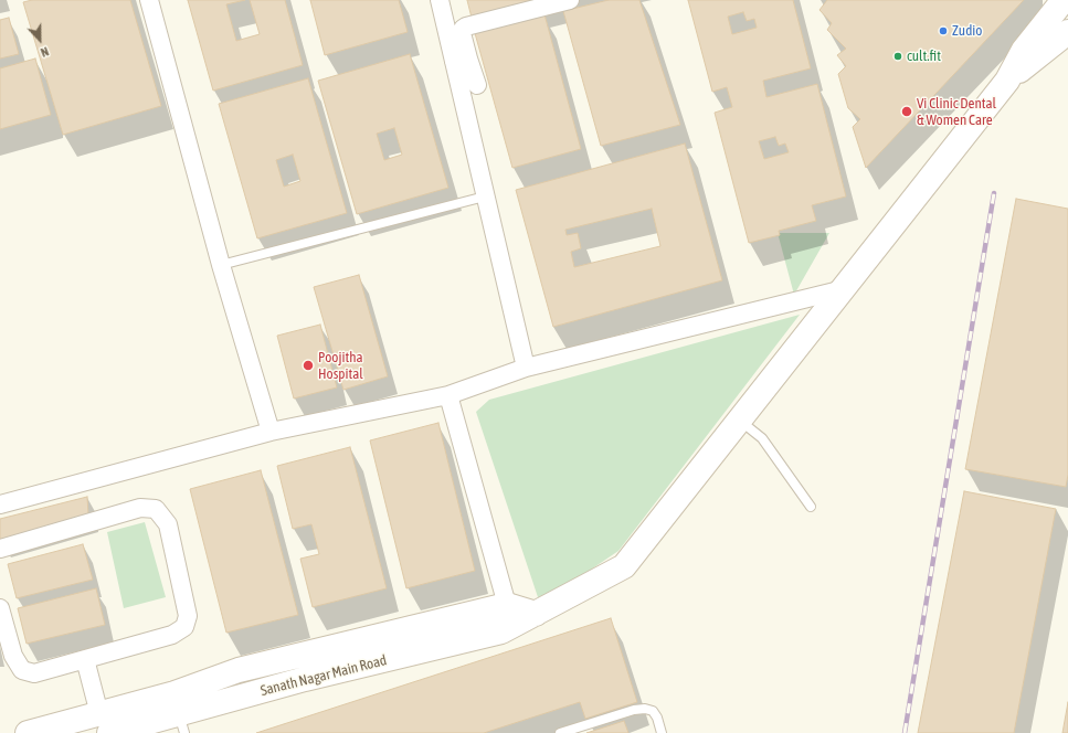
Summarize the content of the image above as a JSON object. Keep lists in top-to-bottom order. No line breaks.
{"streets":{"street":["Sanath Nagar Main Road"]},"places":["Zudio","cult.fit","Vi Clinic Dental & Women Care","Poojitha Hospital"],"north":"bottom"}
